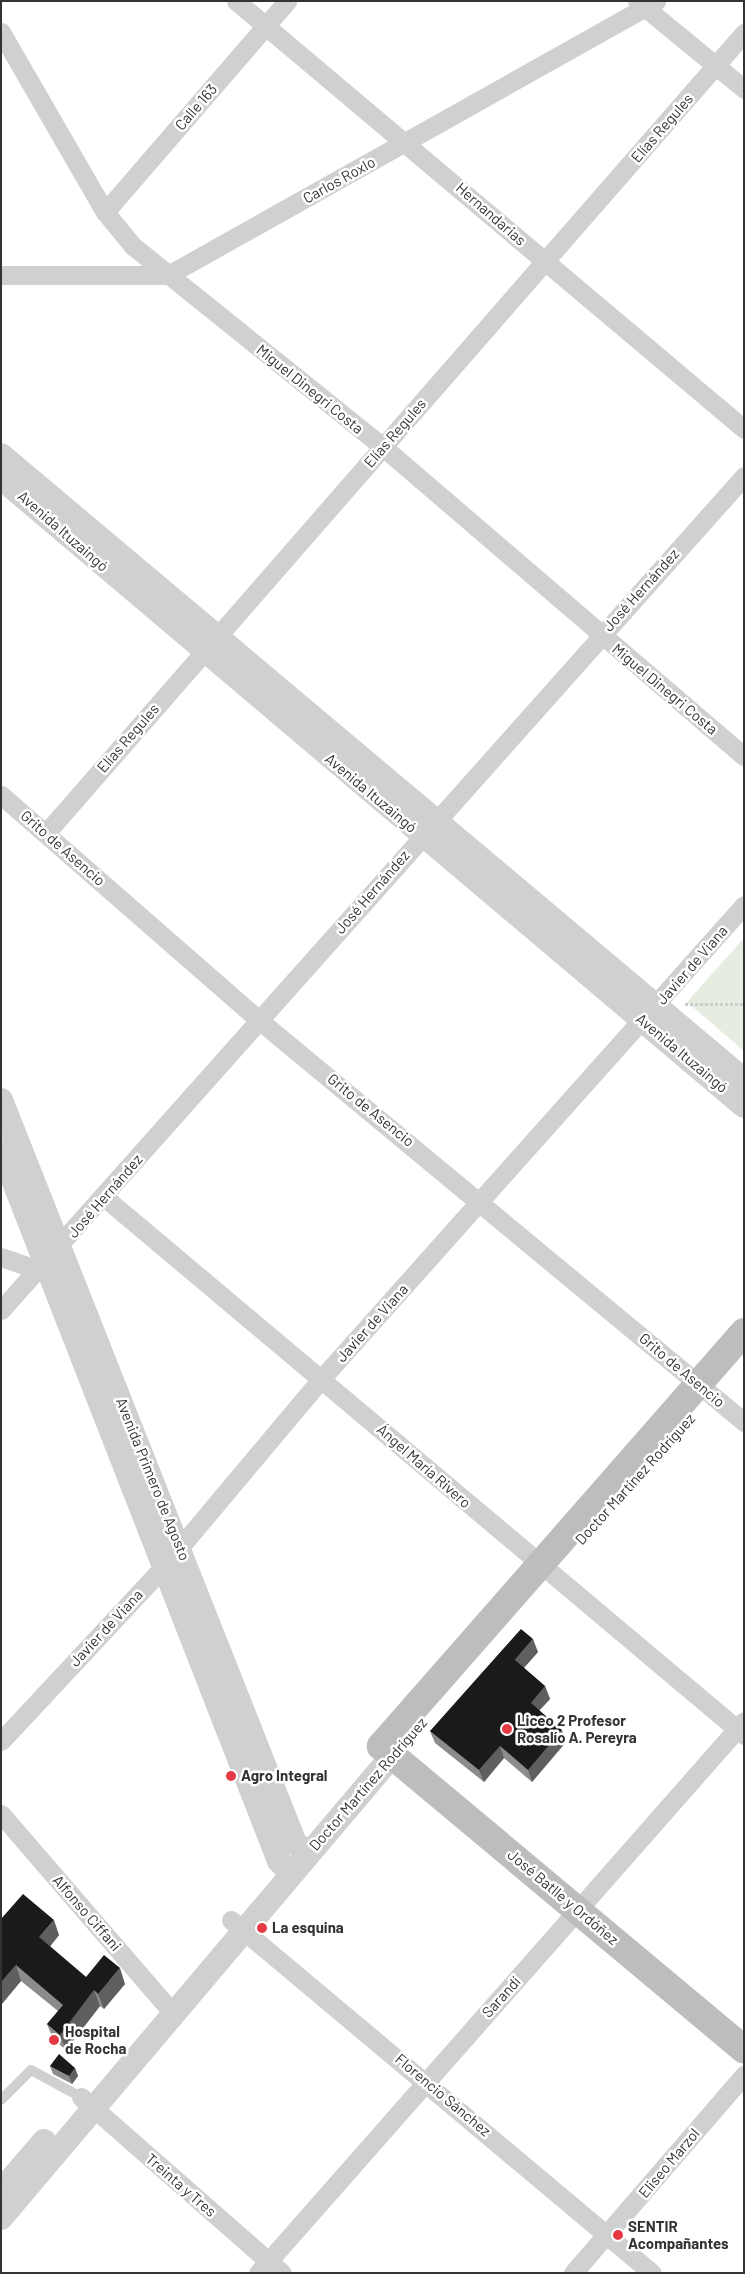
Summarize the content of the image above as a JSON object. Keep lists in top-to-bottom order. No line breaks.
{"streets":{"main road":["Doctor Martínez Rodríguez","José Batlle y Ordóñez"],"street":["Calle 163","Elías Regules","Carlos Roxlo","Hernandarias","Miguel Dinegri Costa","Avenida Ituzaingó","José Hernández","Grito de Asencio","Javier de Viana","Ángel María Rivero","Avenida Primero de Agosto","Alfonso Ciffani","Sarandí","Florencio Sánchez","Eliseo Marzol","Treinta y Tres"]},"crossings":[["Calle 163","Hernandarias"],["Calle 163","Miguel Dinegri Costa"],["Elías Regules","Hernandarias"],["Elías Regules","Miguel Dinegri Costa"],["Elías Regules","Avenida Ituzaingó"],["Elías Regules","Grito de Asencio"],["Carlos Roxlo","Hernandarias"],["Carlos Roxlo","Miguel Dinegri Costa"],["Miguel Dinegri Costa","José Hernández"],["Avenida Ituzaingó","José Hernández"],["Avenida Ituzaingó","Javier de Viana"],["José Hernández","Grito de Asencio"],["José Hernández","Ángel María Rivero"],["José Hernández","Avenida Primero de Agosto"],["Grito de Asencio","Javier de Viana"],["Grito de Asencio","Doctor Martínez Rodríguez"],["Javier de Viana","Ángel María Rivero"],["Javier de Viana","Avenida Primero de Agosto"],["Ángel María Rivero","Doctor Martínez Rodríguez"],["Ángel María Rivero","Sarandí"],["Avenida Primero de Agosto","Doctor Martínez Rodríguez"],["Doctor Martínez Rodríguez","José Batlle y Ordóñez"],["Doctor Martínez Rodríguez","Alfonso Ciffani"],["Doctor Martínez Rodríguez","Florencio Sánchez"],["Doctor Martínez Rodríguez","Treinta y Tres"],["José Batlle y Ordóñez","Sarandí"],["Sarandí","Florencio Sánchez"],["Sarandí","Treinta y Tres"],["Florencio Sánchez","Eliseo Marzol"]],"places":["Liceo 2 Profesor Rosalío A. Pereyra","Agro Integral","La esquina","Hospital de Rocha","SENTIR Acompañantes"]}
